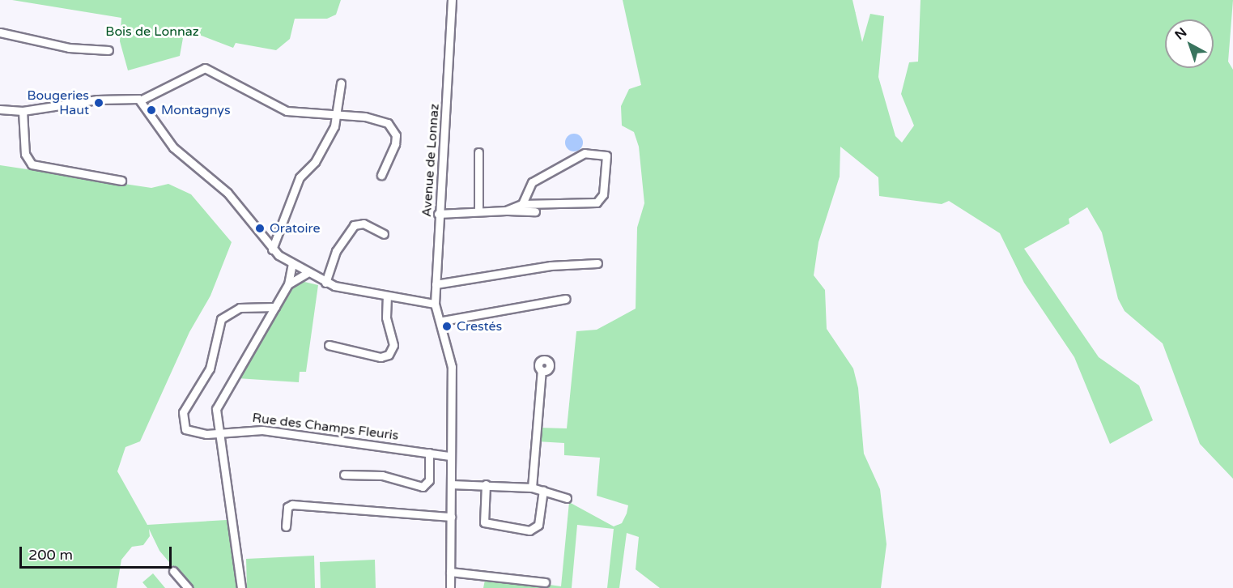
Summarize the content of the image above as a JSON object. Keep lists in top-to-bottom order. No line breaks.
{"streets":{"street":["Avenue de Lonnaz","Rue des Champs Fleuris"]},"crossings":[["Avenue de Lonnaz","Rue des Champs Fleuris"]],"parks":["Bois de Lonnaz"],"places":["Bougeries Haut","Montagnys","Oratoire","Crestés"],"scale_bar":"200 m","north":"top left"}
